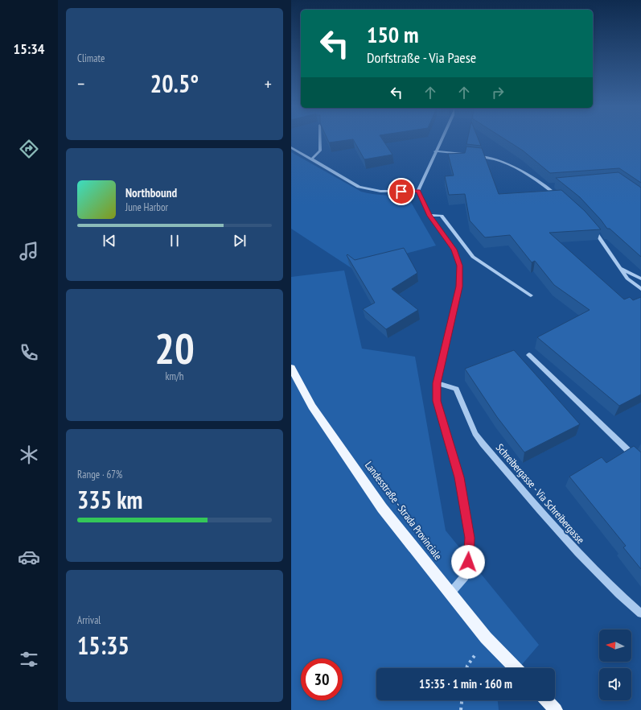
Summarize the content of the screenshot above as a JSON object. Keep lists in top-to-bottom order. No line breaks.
{"streets":{"main road":["Landesstraße - Strada Provinciale"],"street":["Schreibergasse - Via Schreibergasse"]},"north":"left","page":{"tabs":"15:34","tile":["Climate",["20","km/h"],["Range · 67%","335 km"],["Arrival","15:35"]],"turn":["150 m","Dorfstraße - Via Paese"],"heat":["−","20.5°","+"],"song":["Northbound","June Harbor"],"limit":"30","trip":"15:35 · 1 min · 160 m"}}
